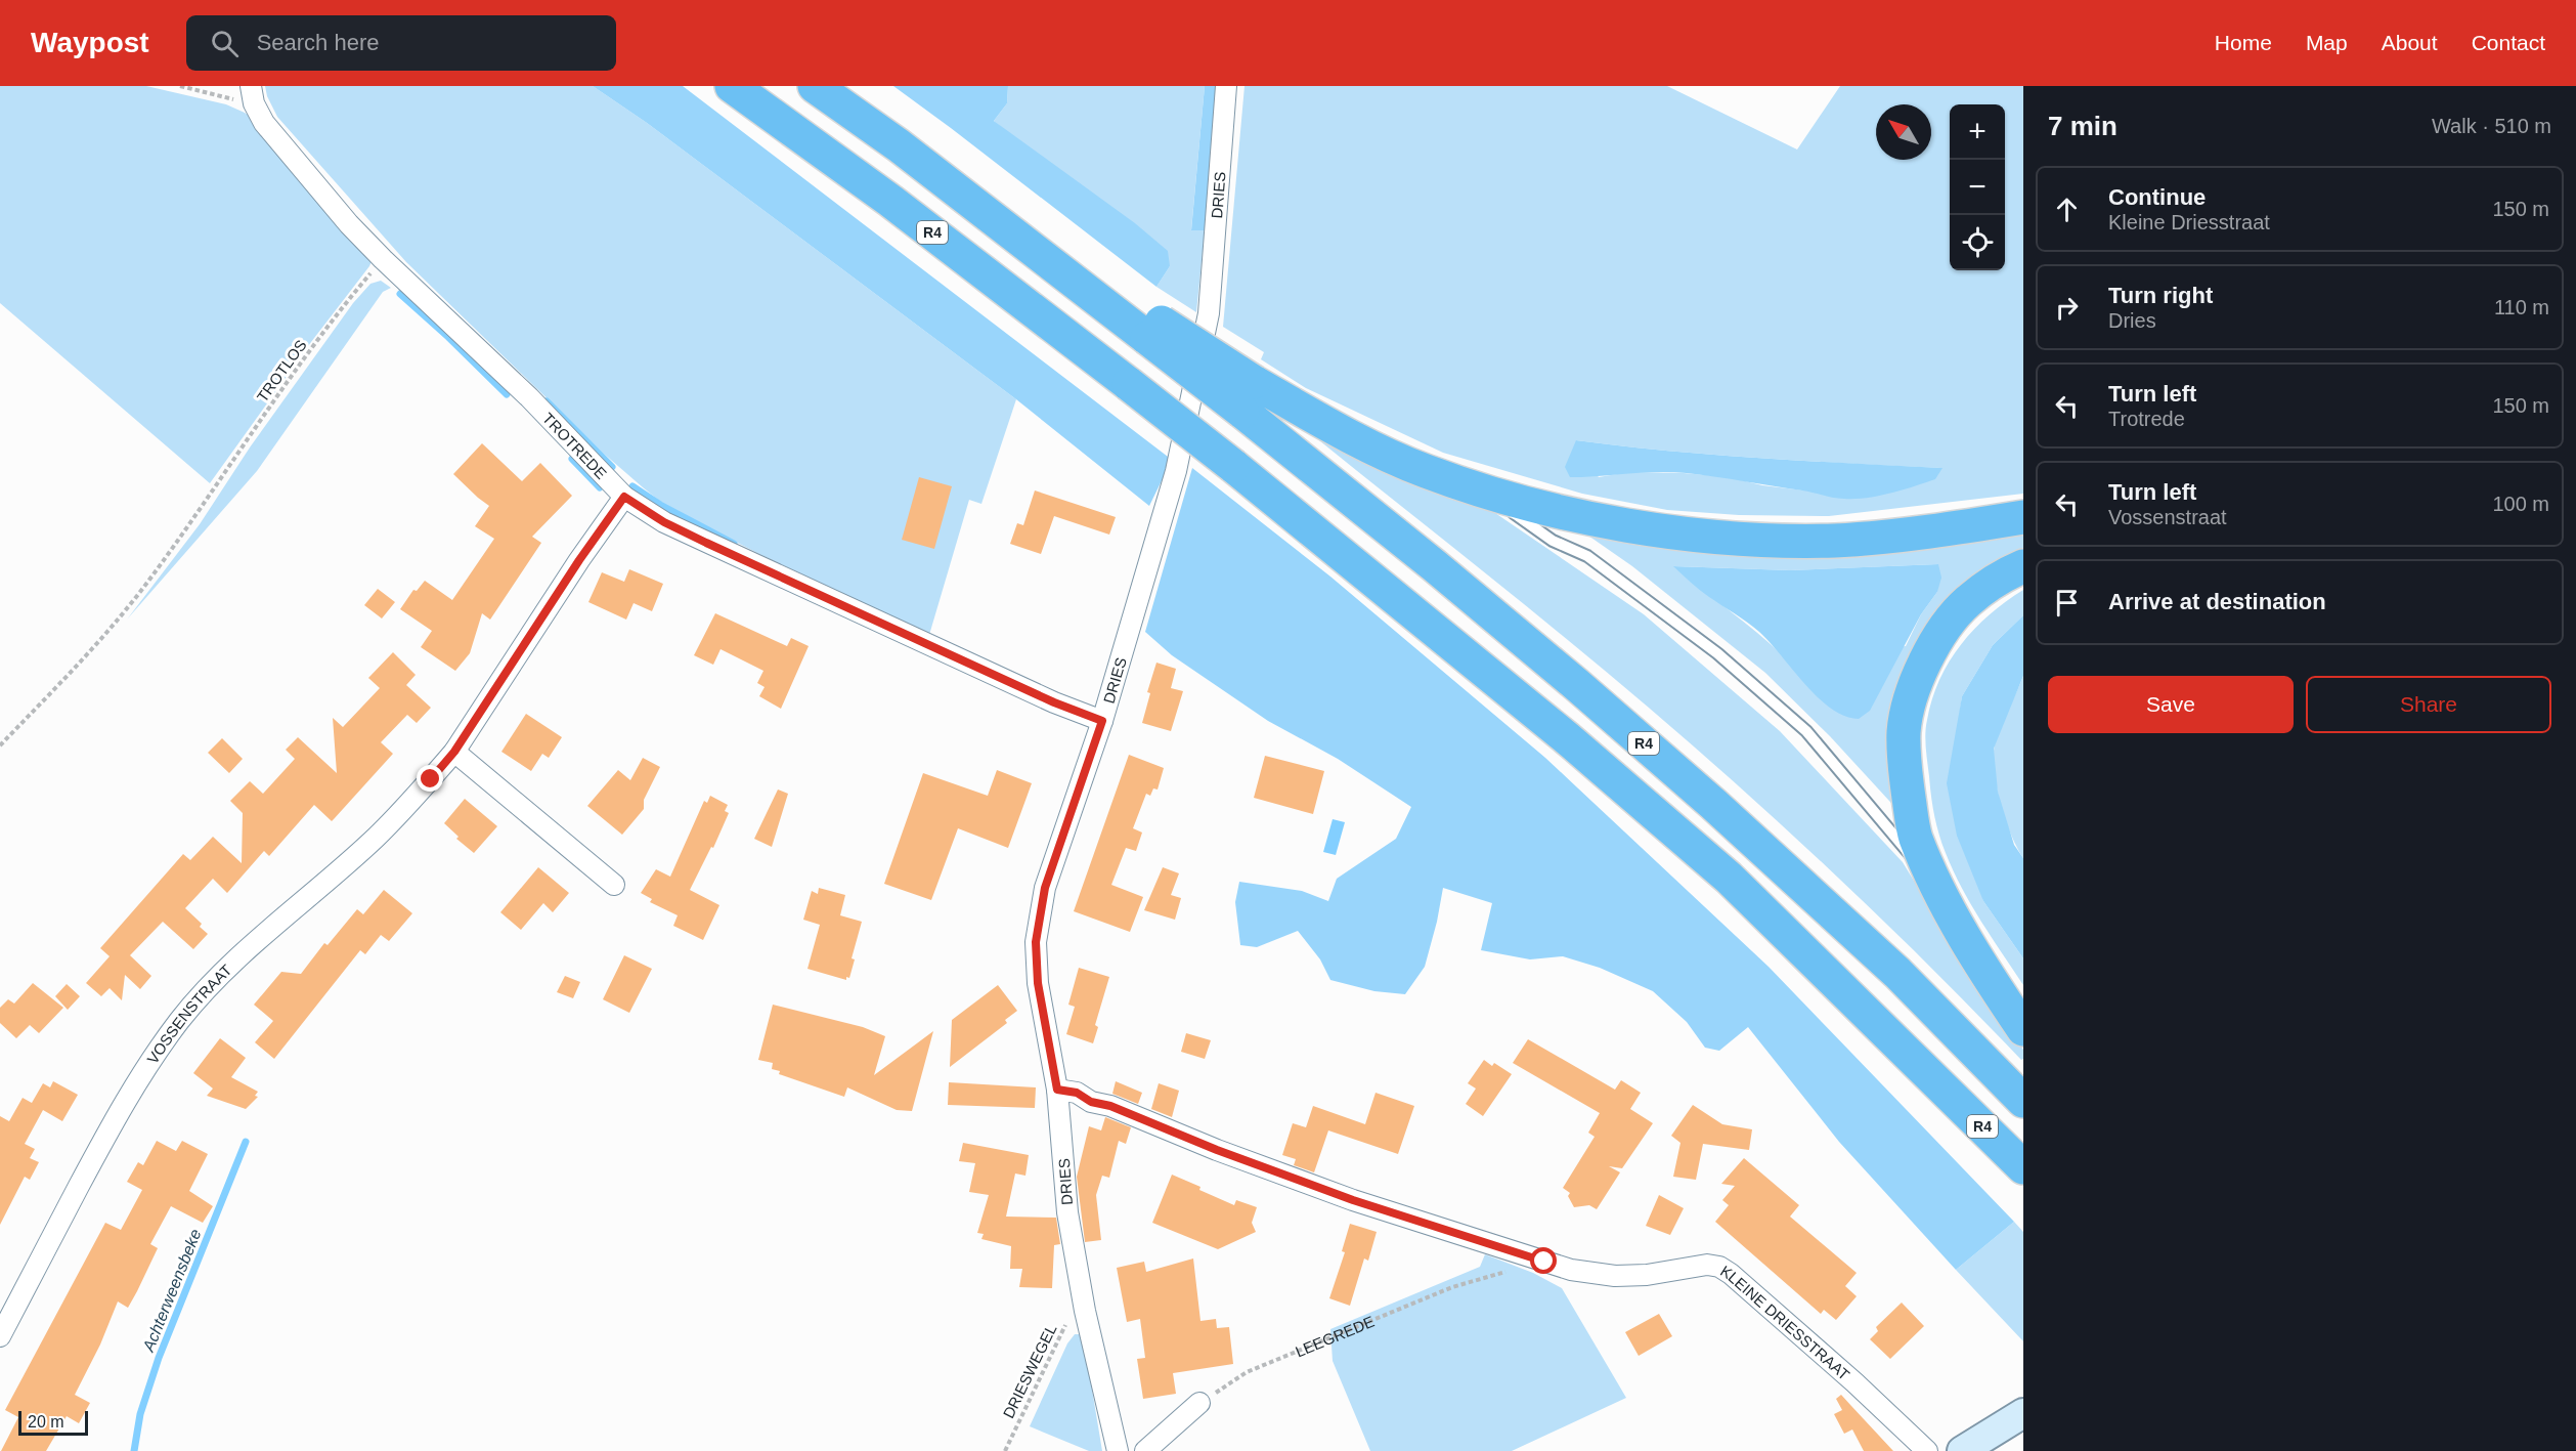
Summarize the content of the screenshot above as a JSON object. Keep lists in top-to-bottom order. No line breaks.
{"streets":{"highway":["R4"],"street":["DRIES","TROTREDE","VOSSENSTRAAT","KLEINE DRIESSTRAAT"],"path":["TROTLOS","LEEGREDE","DRIESWEGEL"]},"crossings":[["DRIES","TROTREDE"],["DRIES","KLEINE DRIESSTRAAT"],["DRIES","DRIESWEGEL"],["TROTLOS","TROTREDE"],["TROTREDE","VOSSENSTRAAT"],["KLEINE DRIESSTRAAT","LEEGREDE"]],"water":["Achterweensbeke"],"scale_bar":"20 m","north":"top left","page":{"header":"Waypost","search":"Search here","nav":["Home","Map","About","Contact"],"heading":["7 min","Walk · 510 m"],"map_buttons":["+","−"],"list":[["Continue","Kleine Driesstraat","150 m"],["Turn right","Dries","110 m"],["Turn left","Trotrede","150 m"],["Turn left","Vossenstraat","100 m"],"Arrive at destination"],"buttons":["Save","Share"],"scale":"20 m"}}
